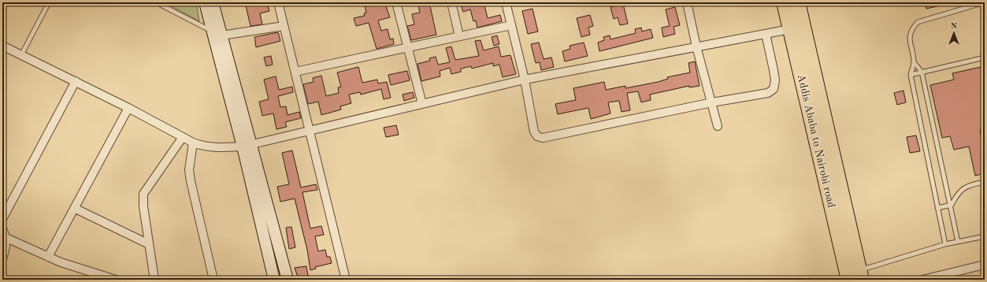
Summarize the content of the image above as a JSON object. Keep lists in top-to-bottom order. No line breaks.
{"streets":{"highway":["Addis Ababa to Nairobi road"]},"north":"top"}
